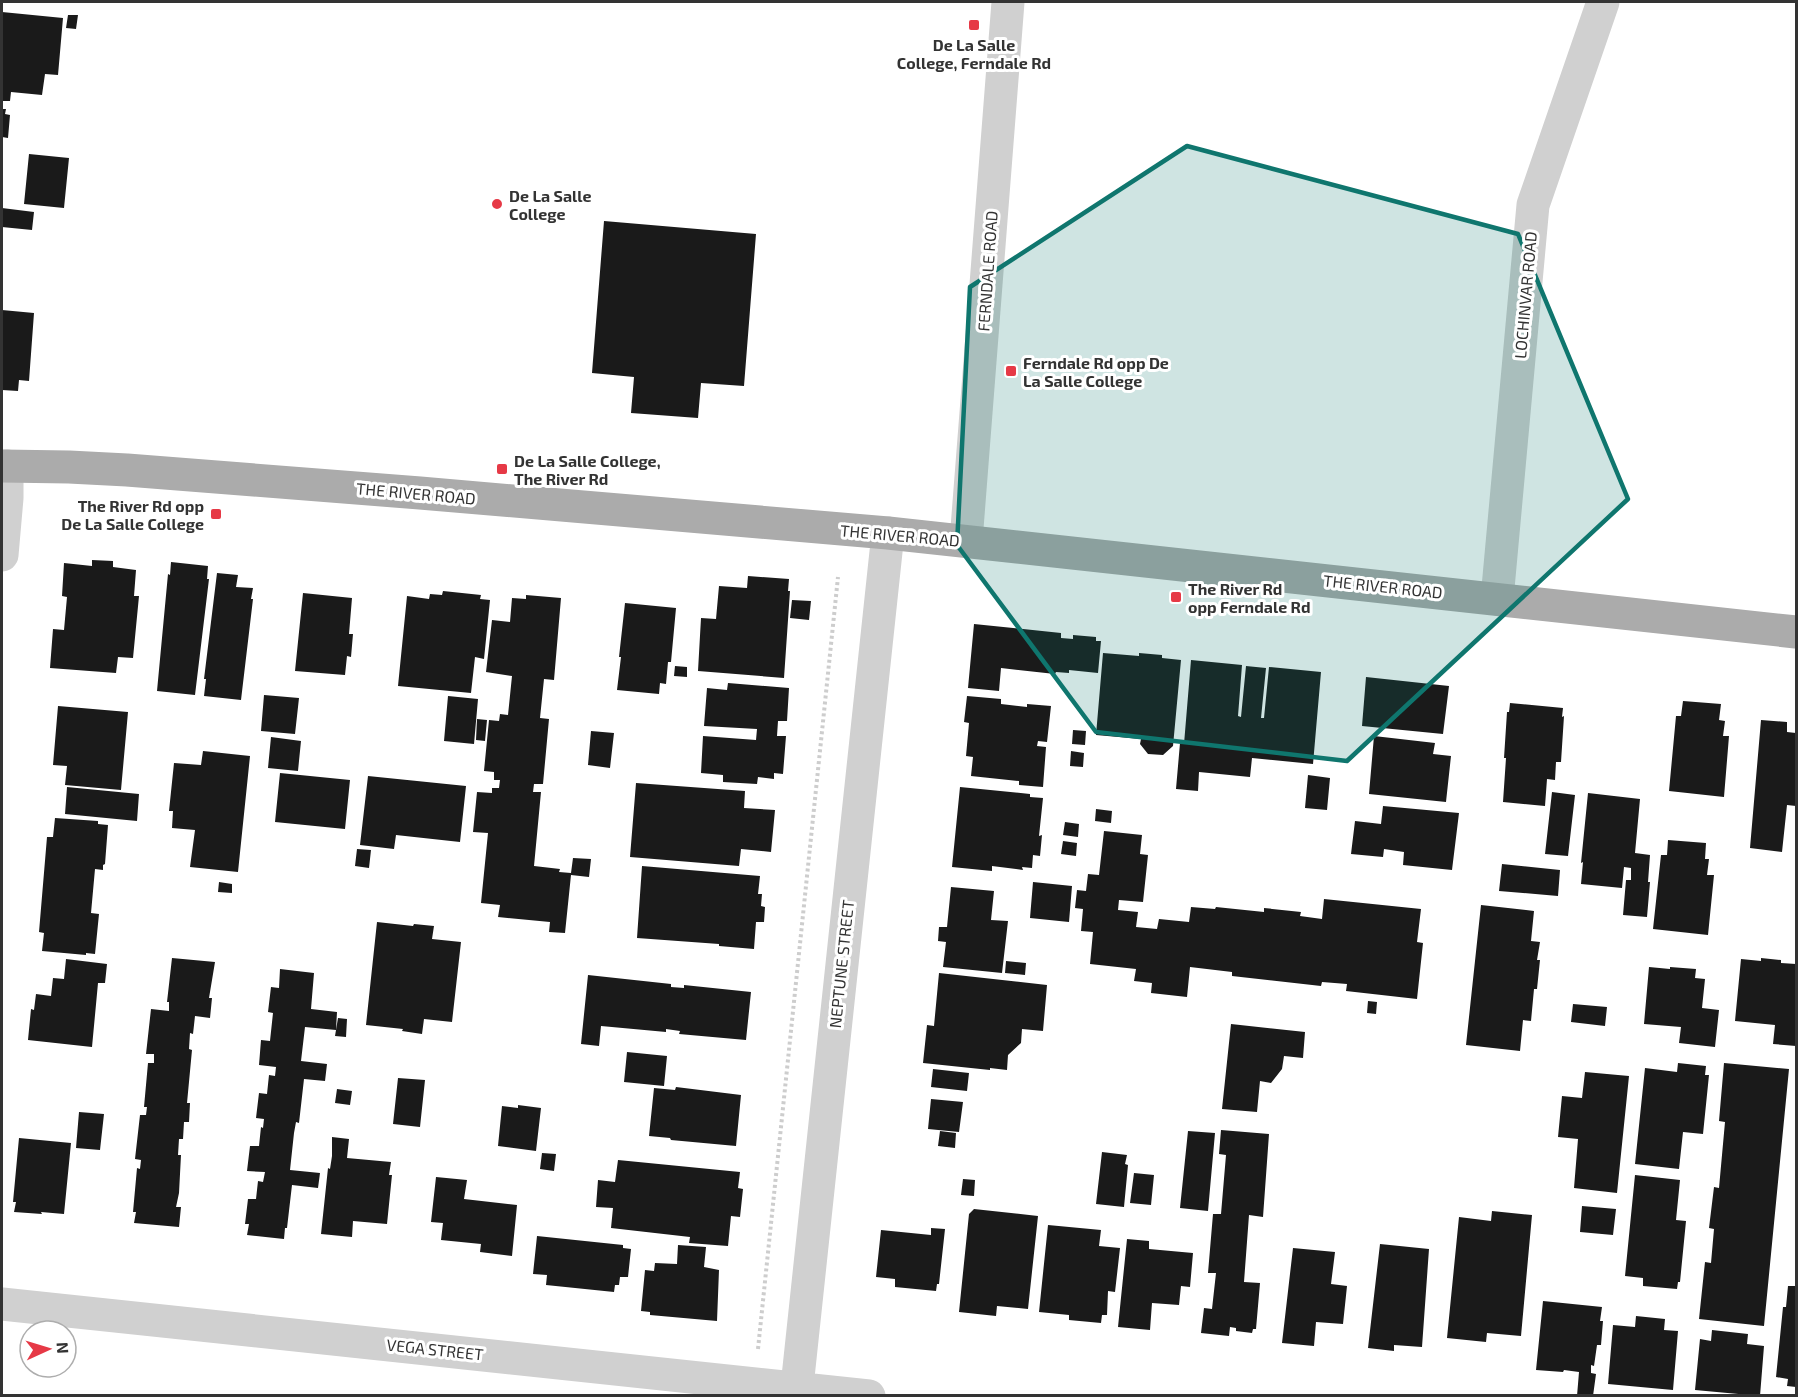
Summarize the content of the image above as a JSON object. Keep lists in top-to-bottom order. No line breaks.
{"streets":{"main road":["THE RIVER ROAD"],"street":["FERNDALE ROAD","LOCHINVAR ROAD","NEPTUNE STREET","VEGA STREET"]},"crossings":[["FERNDALE ROAD","THE RIVER ROAD"],["LOCHINVAR ROAD","THE RIVER ROAD"],["THE RIVER ROAD","NEPTUNE STREET"],["NEPTUNE STREET","VEGA STREET"]],"places":{"transit":["De La Salle College, Ferndale Rd","Ferndale Rd opp De La Salle College","De La Salle College, The River Rd","The River Rd opp De La Salle College","The River Rd opp Ferndale Rd"],"other":["De La Salle College"]},"north":"right"}
